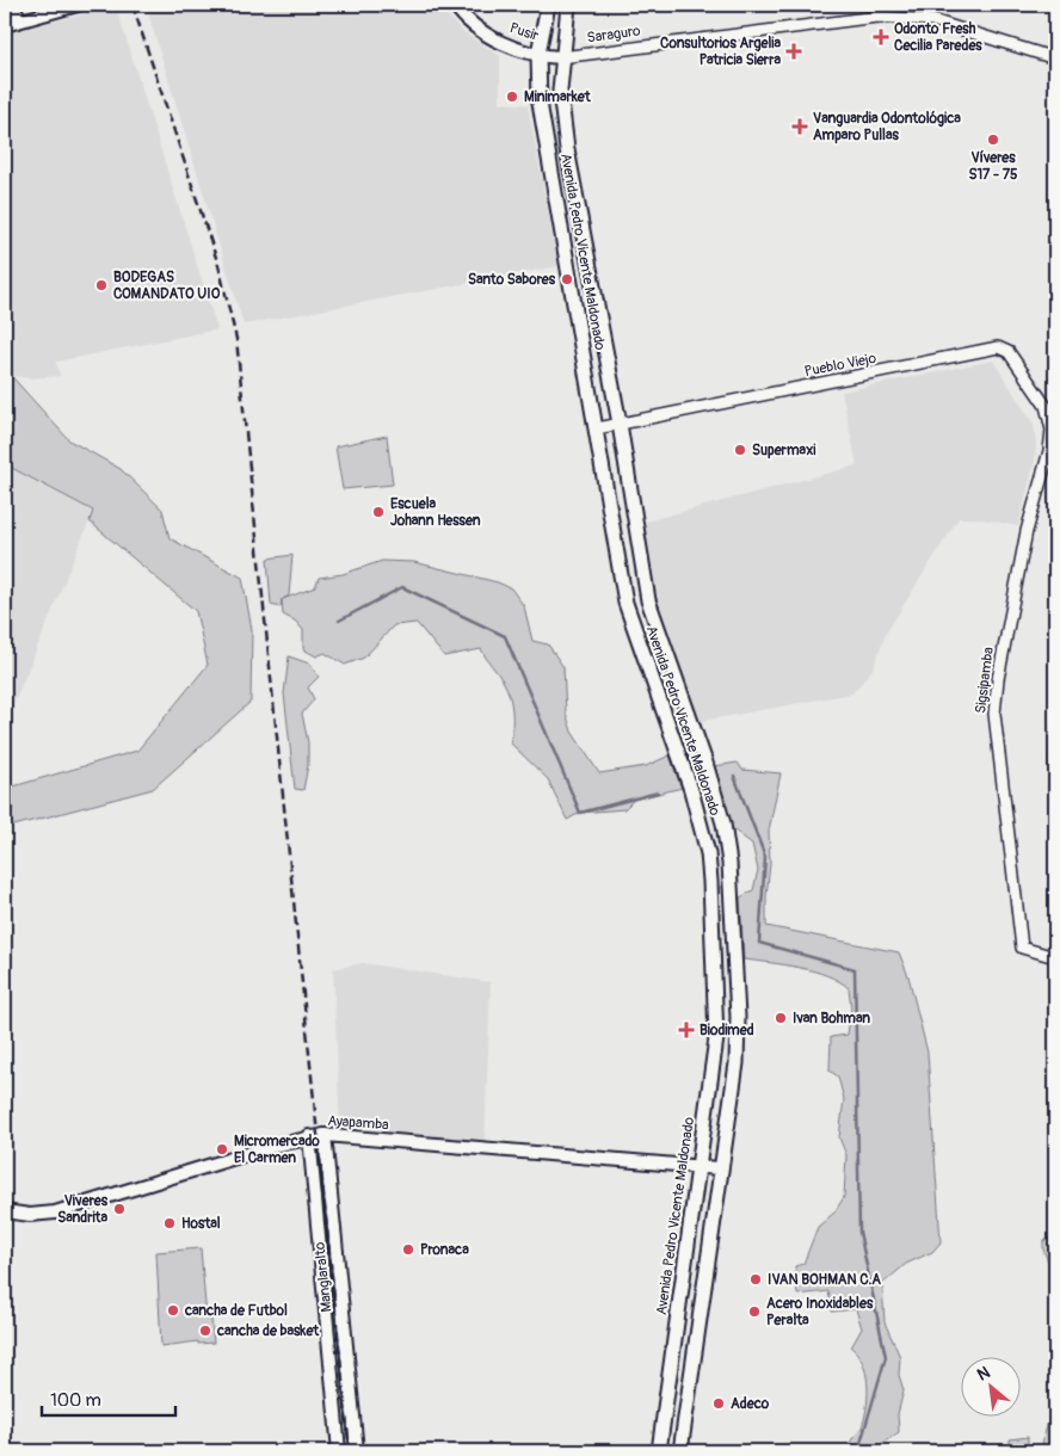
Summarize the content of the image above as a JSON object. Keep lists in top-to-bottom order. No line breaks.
{"streets":{"main road":["Pusir","Avenida Pedro Vicente Maldonado","Ayapamba","Manglaralto"],"street":["Saraguro","Pueblo Viejo","Sigsipamba"]},"crossings":[["Pusir","Saraguro"],["Pusir","Avenida Pedro Vicente Maldonado"],["Saraguro","Avenida Pedro Vicente Maldonado"],["Avenida Pedro Vicente Maldonado","Pueblo Viejo"],["Avenida Pedro Vicente Maldonado","Ayapamba"],["Pueblo Viejo","Sigsipamba"],["Ayapamba","Manglaralto"]],"places":{"health":["Odonto Fresh Cecilia Paredes","Consultorios Argelia Patricia Sierra","Vanguardia Odontológica Amparo Pullas","Biodimed"],"other":["Minimarket","Víveres S17 - 75","Santo Sabores","BODEGAS COMANDATO UIO","Supermaxi","Escuela Johann Hessen","Ivan Bohman","Micromercado El Carmen","Viveres Sandrita","Hostal","Pronaca","IVAN BOHMAN C.A","cancha de Futbol","Acero Inoxidables Peralta","cancha de basket","Adeco"]},"scale_bar":"100 m","north":"top left"}
